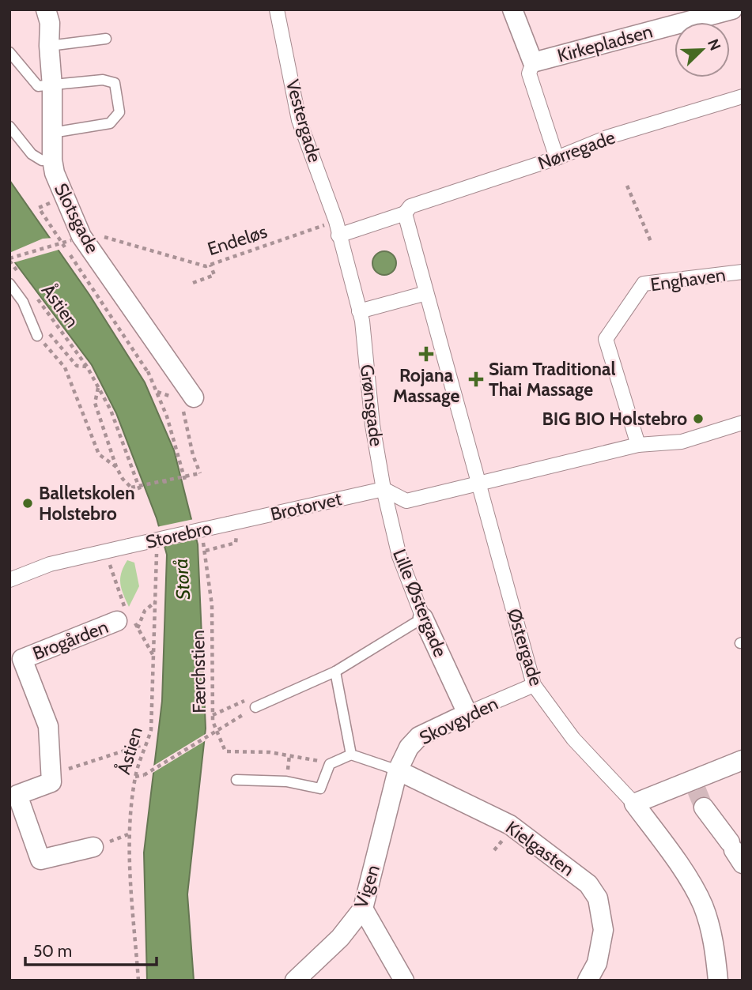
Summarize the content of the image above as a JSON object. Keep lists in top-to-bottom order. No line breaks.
{"streets":{"street":["Kirkepladsen","Vestergade","Nørregade","Slotsgade","Enghaven","Grønsgade","Brotorvet","Storebro","Lille Østergade","Brogården","Østergade","Skovgyden","Kielgasten","Vigen"],"path":["Endeløs","Åstien","Færchstien"]},"crossings":[["Vestergade","Nørregade"],["Vestergade","Endeløs"],["Vestergade","Grønsgade"],["Nørregade","Endeløs"],["Nørregade","Østergade"],["Slotsgade","Endeløs"],["Grønsgade","Brotorvet"],["Grønsgade","Lille Østergade"],["Brotorvet","Storebro"],["Brotorvet","Lille Østergade"],["Lille Østergade","Skovgyden"],["Østergade","Skovgyden"],["Skovgyden","Kielgasten"],["Skovgyden","Vigen"],["Kielgasten","Vigen"]],"water":["Storå"],"places":{"health":["Rojana Massage","Siam Traditional Thai Massage"],"other":["BIG BIO Holstebro","Balletskolen Holstebro"]},"scale_bar":"50 m","north":"top right"}
